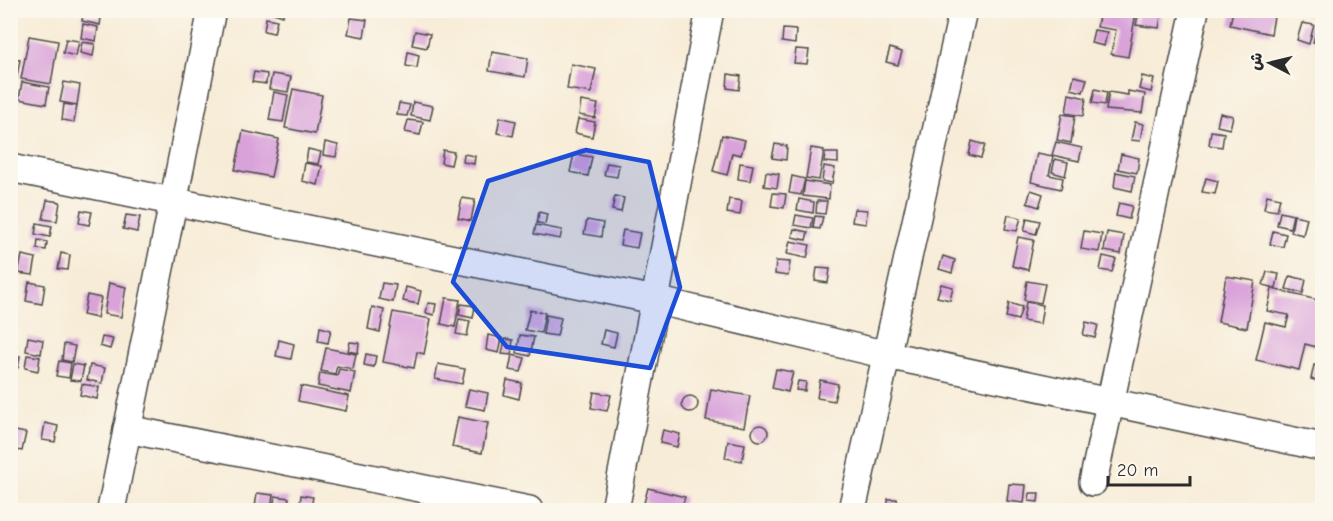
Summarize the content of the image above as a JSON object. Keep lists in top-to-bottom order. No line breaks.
{"scale_bar":"20 m","north":"left"}
